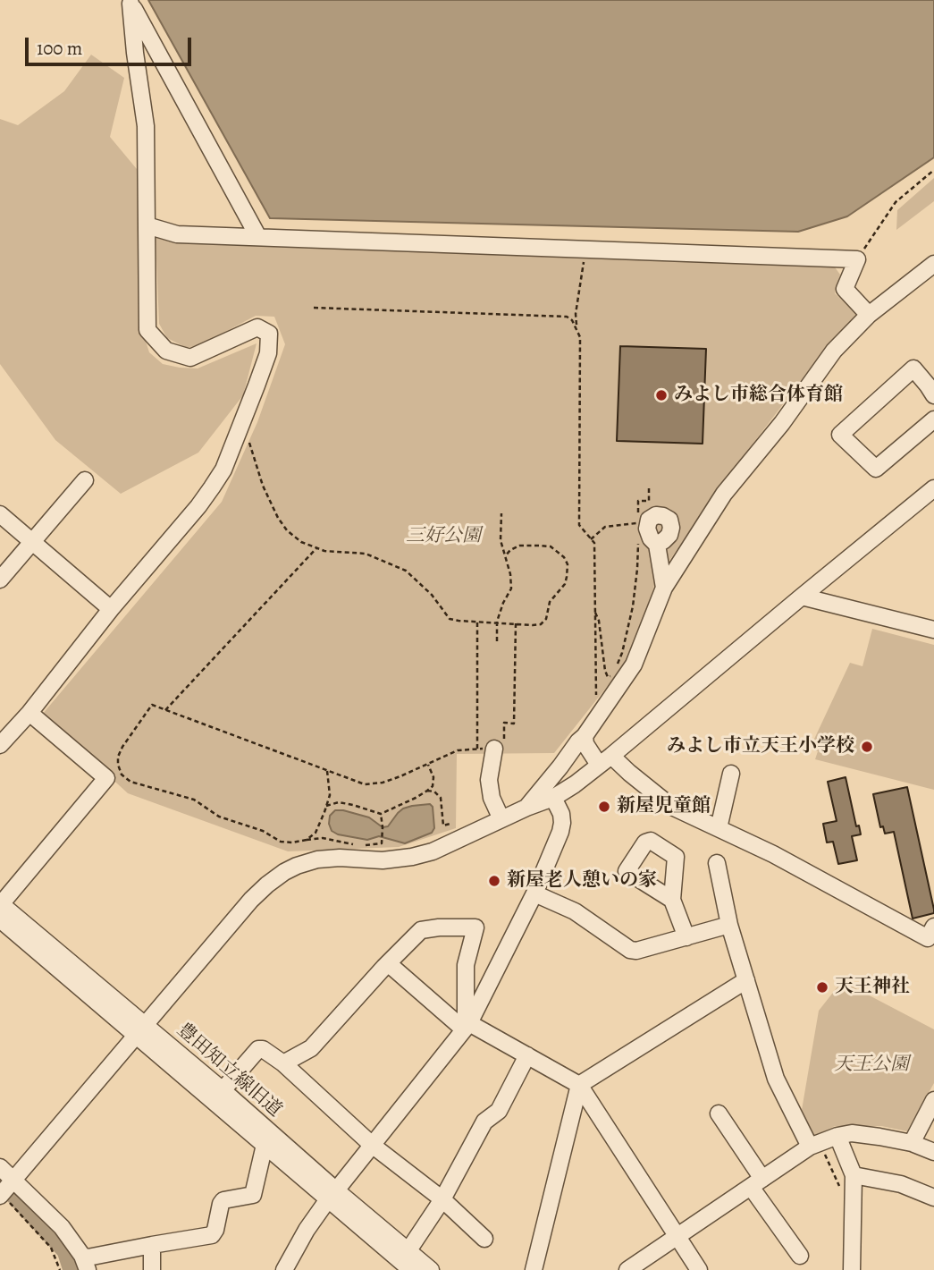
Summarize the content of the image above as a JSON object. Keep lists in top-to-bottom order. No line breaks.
{"streets":{"street":["豊田知立線旧道"]},"parks":["三好公園","天王公園"],"places":["みよし市総合体育館","みよし市立天王小学校","新屋児童館","新屋老人憩いの家","天王神社"],"scale_bar":"100 m"}
